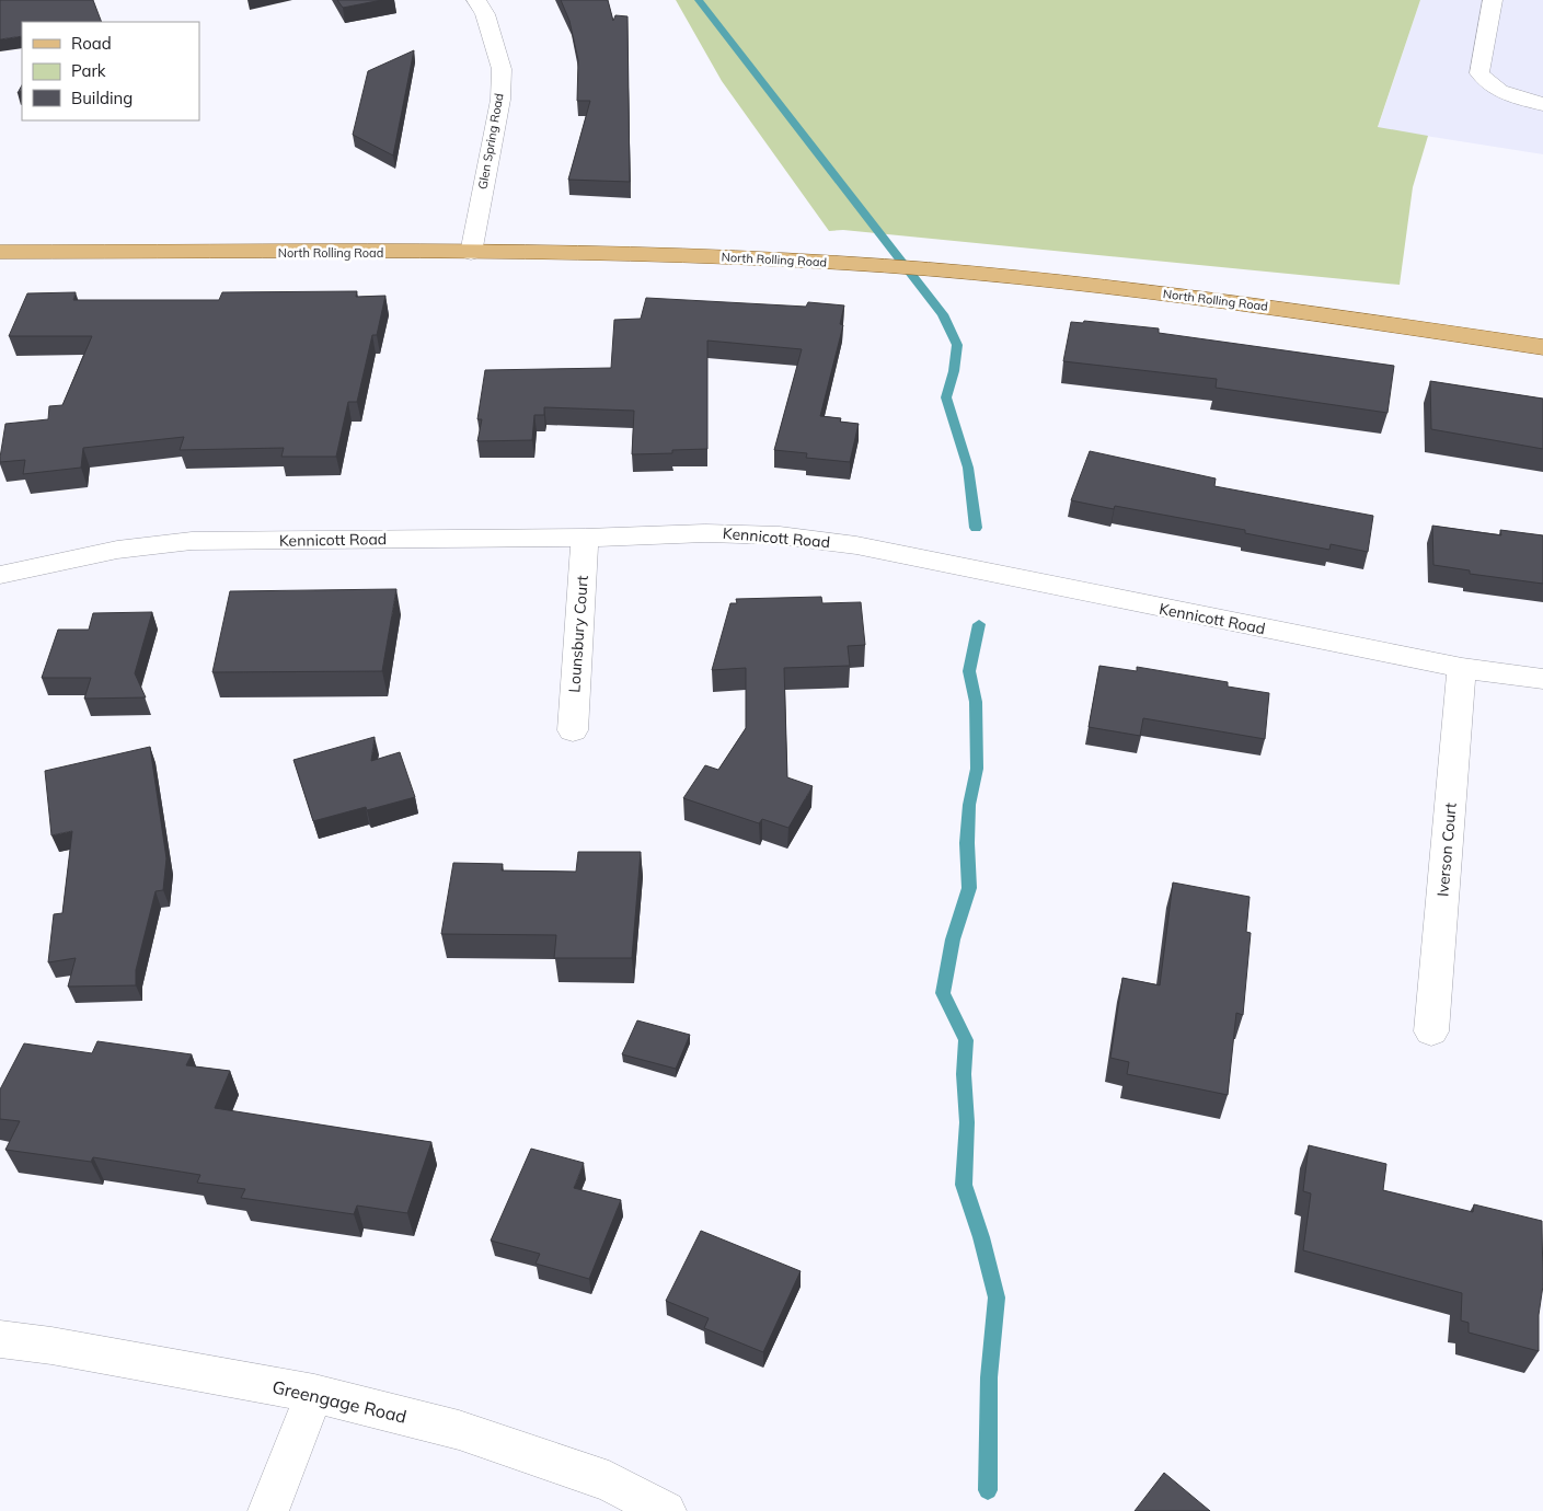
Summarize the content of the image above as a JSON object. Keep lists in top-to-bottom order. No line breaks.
{"streets":{"main road":["North Rolling Road"],"street":["Glen Spring Road","Kennicott Road","Lounsbury Court","Iverson Court","Greengage Road"]},"crossings":[["Glen Spring Road","North Rolling Road"],["Kennicott Road","Lounsbury Court"],["Kennicott Road","Iverson Court"]],"legend":["Road","Park","Building"]}
